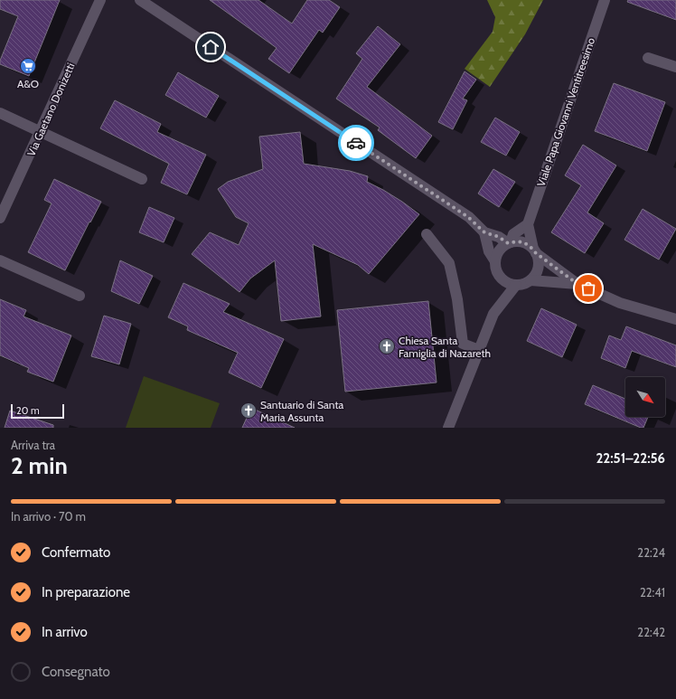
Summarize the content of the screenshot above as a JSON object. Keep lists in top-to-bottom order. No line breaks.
{"streets":{"street":["Via Gaetano Donizetti","Viale Papa Giovanni Ventitreesimo"]},"places":{"supermarket":["A&O"],"church":["Chiesa Santa Famiglia di Nazareth","Santuario di Santa Maria Assunta"]},"scale_bar":"20 m","north":"bottom right","page":{"scale":"20 m","heading":["2 min","Arriva tra","22:51–22:56"],"bar":"In arrivo · 70 m","list":[["Confermato","22:24"],["In preparazione","22:41"],["In arrivo","22:42"],"Consegnato"]}}
